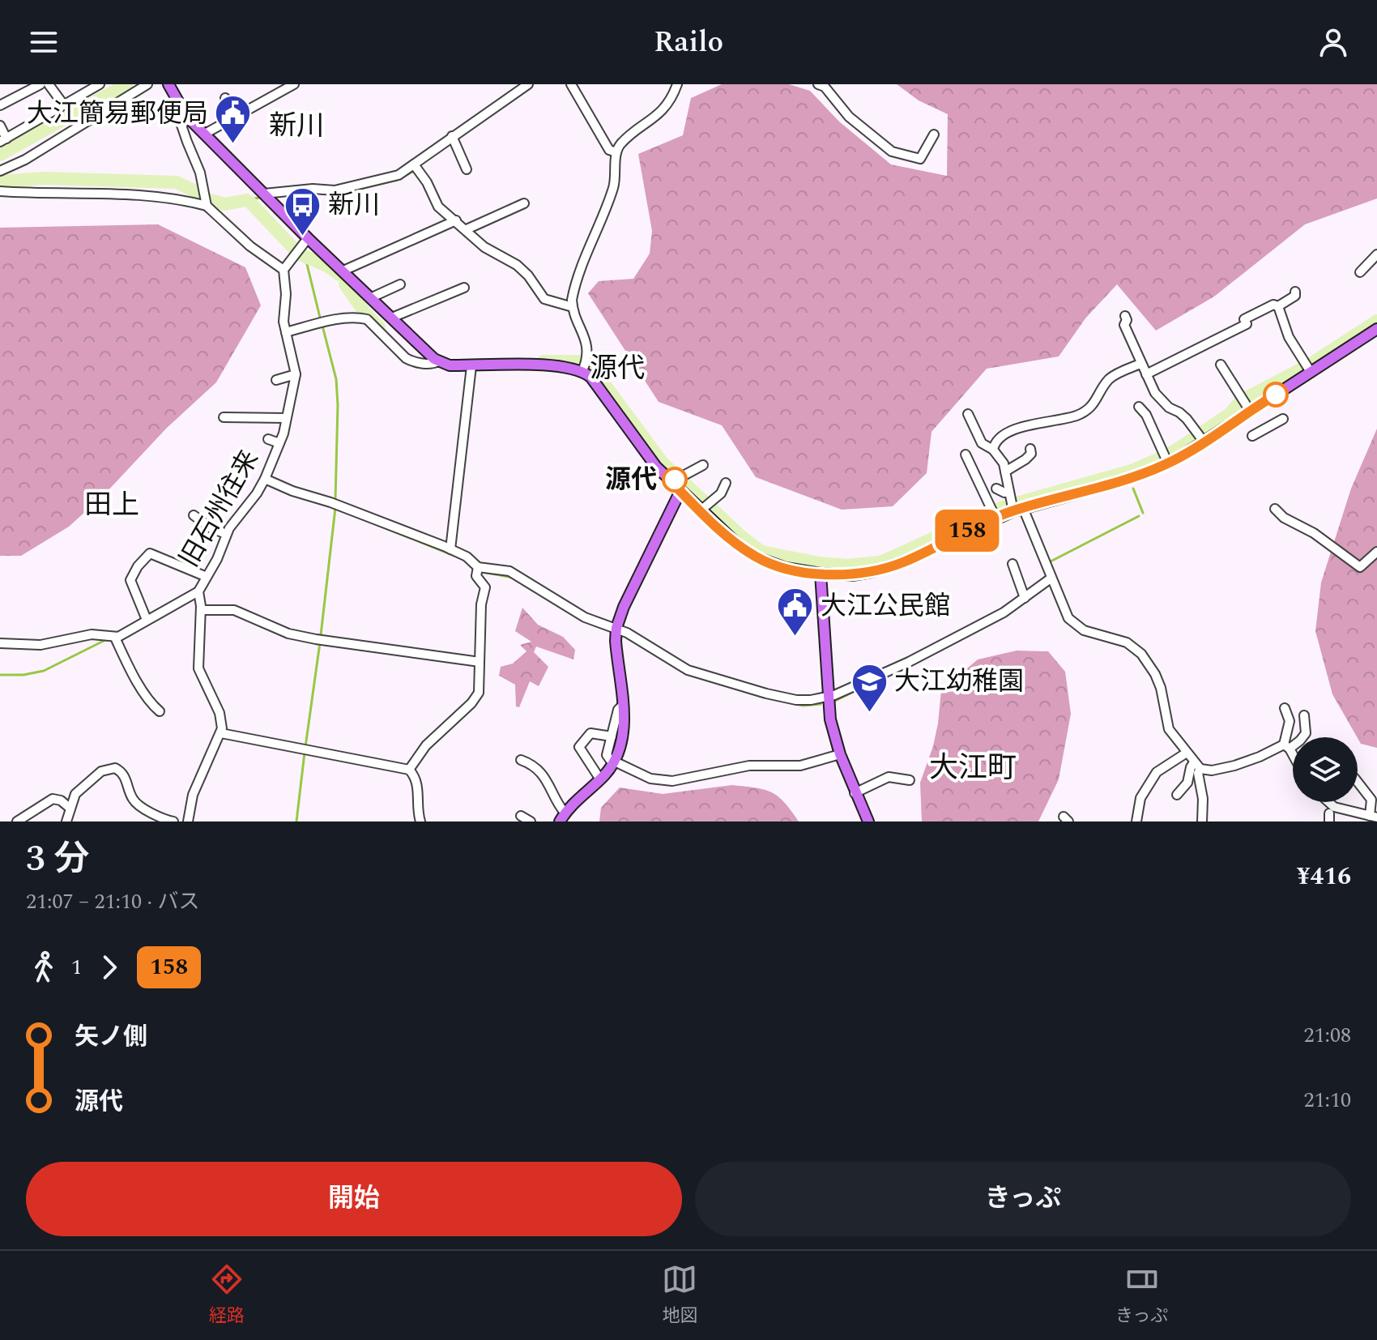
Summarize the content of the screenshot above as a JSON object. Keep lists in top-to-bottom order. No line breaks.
{"streets":{"street":["旧石州往来"]},"districts":["新川","源代","田上","大江町"],"places":{"public building":["大江簡易郵便局","大江公民館"],"bus stop":["新川"],"other":["源代"],"school or university":["大江幼稚園"]},"lines":["bus line 158"],"page":{"header":"Railo","on_map":"158","heading":["3 分","21:07 – 21:10 · バス","¥416"],"legs":["1","158"],"list":[{"name":"矢ノ側","value":"21:08"},{"name":"源代","value":"21:10"}],"buttons":["開始","きっぷ"],"tabs":["経路","地図","きっぷ"]}}
